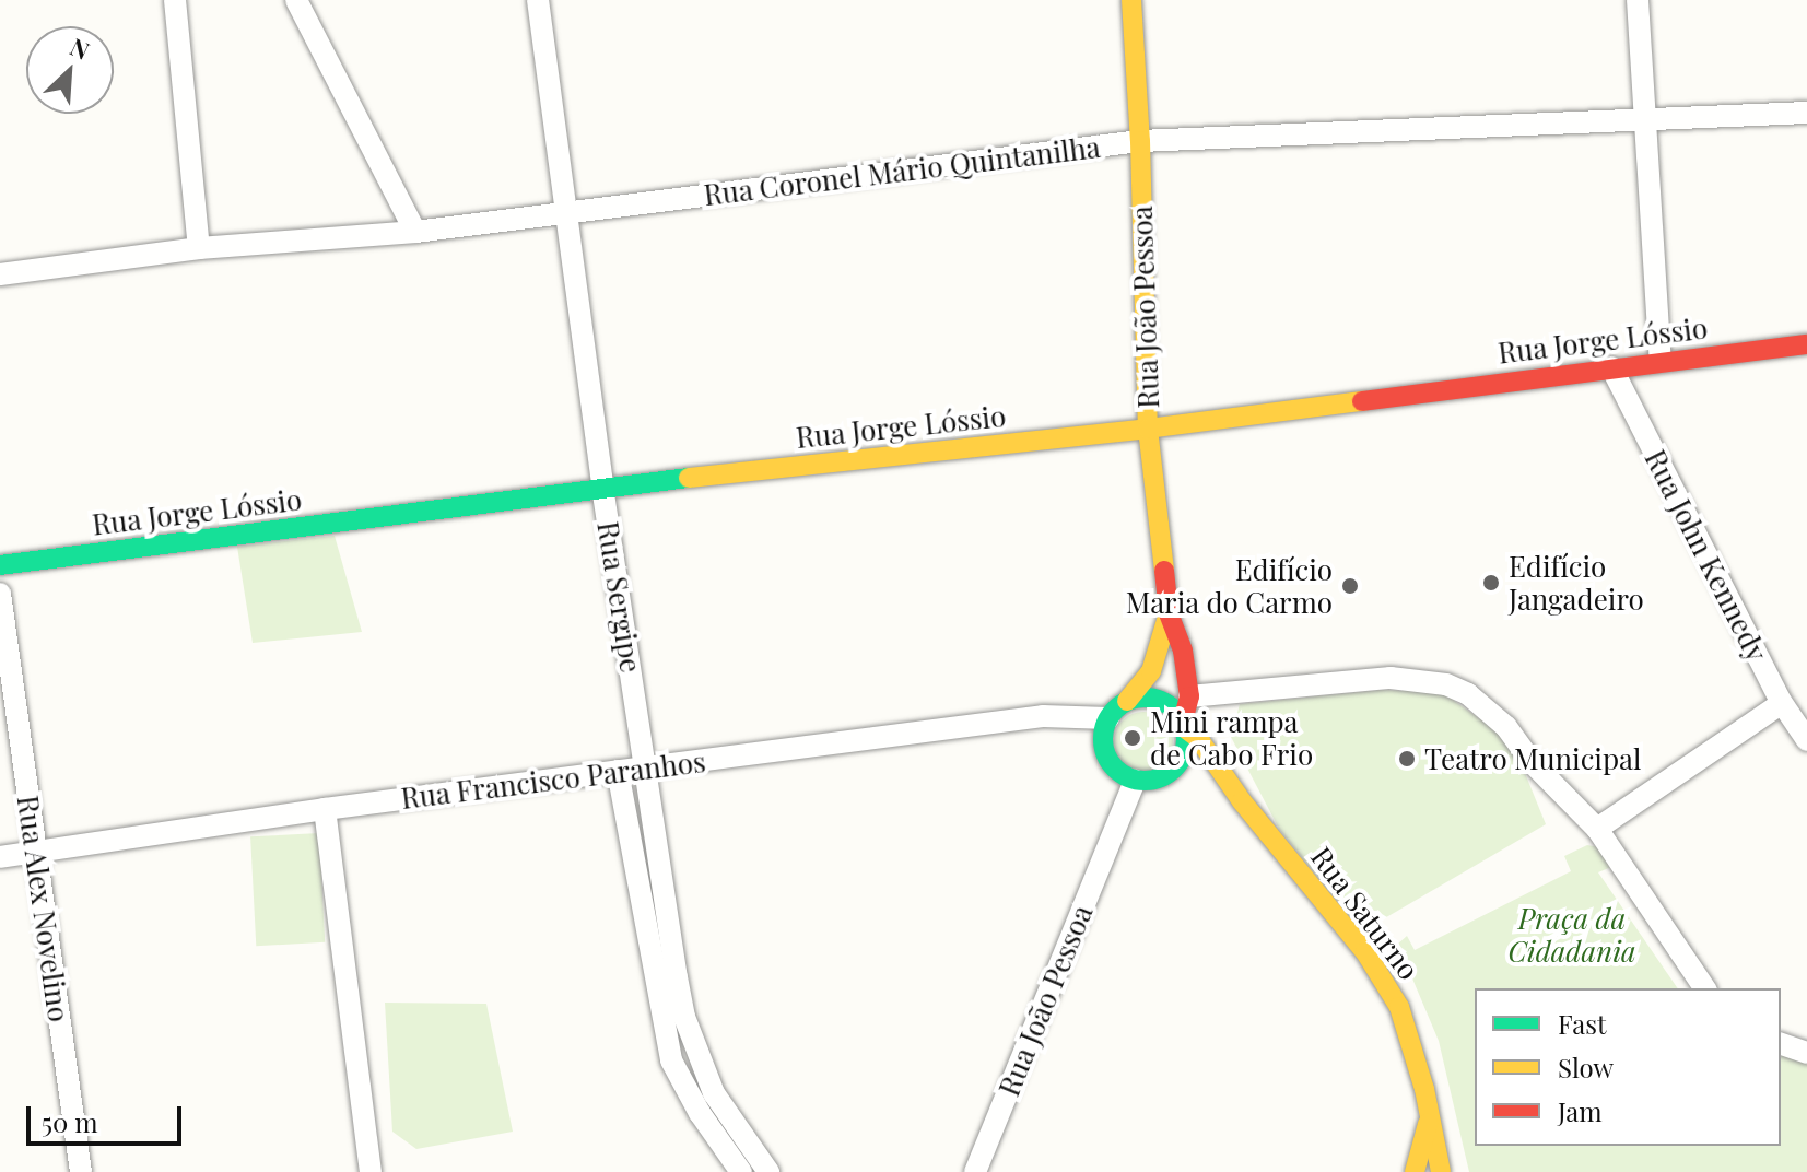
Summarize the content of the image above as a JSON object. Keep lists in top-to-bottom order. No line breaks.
{"streets":{"street":["Rua Coronel Mário Quintanilha","Rua João Pessoa","Rua Jorge Lóssio","Rua John Kennedy","Rua Sergipe","Rua Francisco Paranhos","Rua Alex Novelino","Rua Saturno"]},"crossings":[["Rua Coronel Mário Quintanilha","Rua João Pessoa"],["Rua Coronel Mário Quintanilha","Rua Sergipe"],["Rua João Pessoa","Rua Jorge Lóssio"],["Rua João Pessoa","Rua Francisco Paranhos"],["Rua João Pessoa","Rua Saturno"],["Rua Jorge Lóssio","Rua John Kennedy"],["Rua Jorge Lóssio","Rua Sergipe"],["Rua Sergipe","Rua Francisco Paranhos"],["Rua Francisco Paranhos","Rua Alex Novelino"],["Rua Francisco Paranhos","Rua Saturno"]],"parks":["Praça da Cidadania"],"places":["Edifício Jangadeiro","Edifício Maria do Carmo","Mini rampa de Cabo Frio","Teatro Municipal"],"legend":["Fast","Slow","Jam"],"scale_bar":"50 m","north":"top right"}
